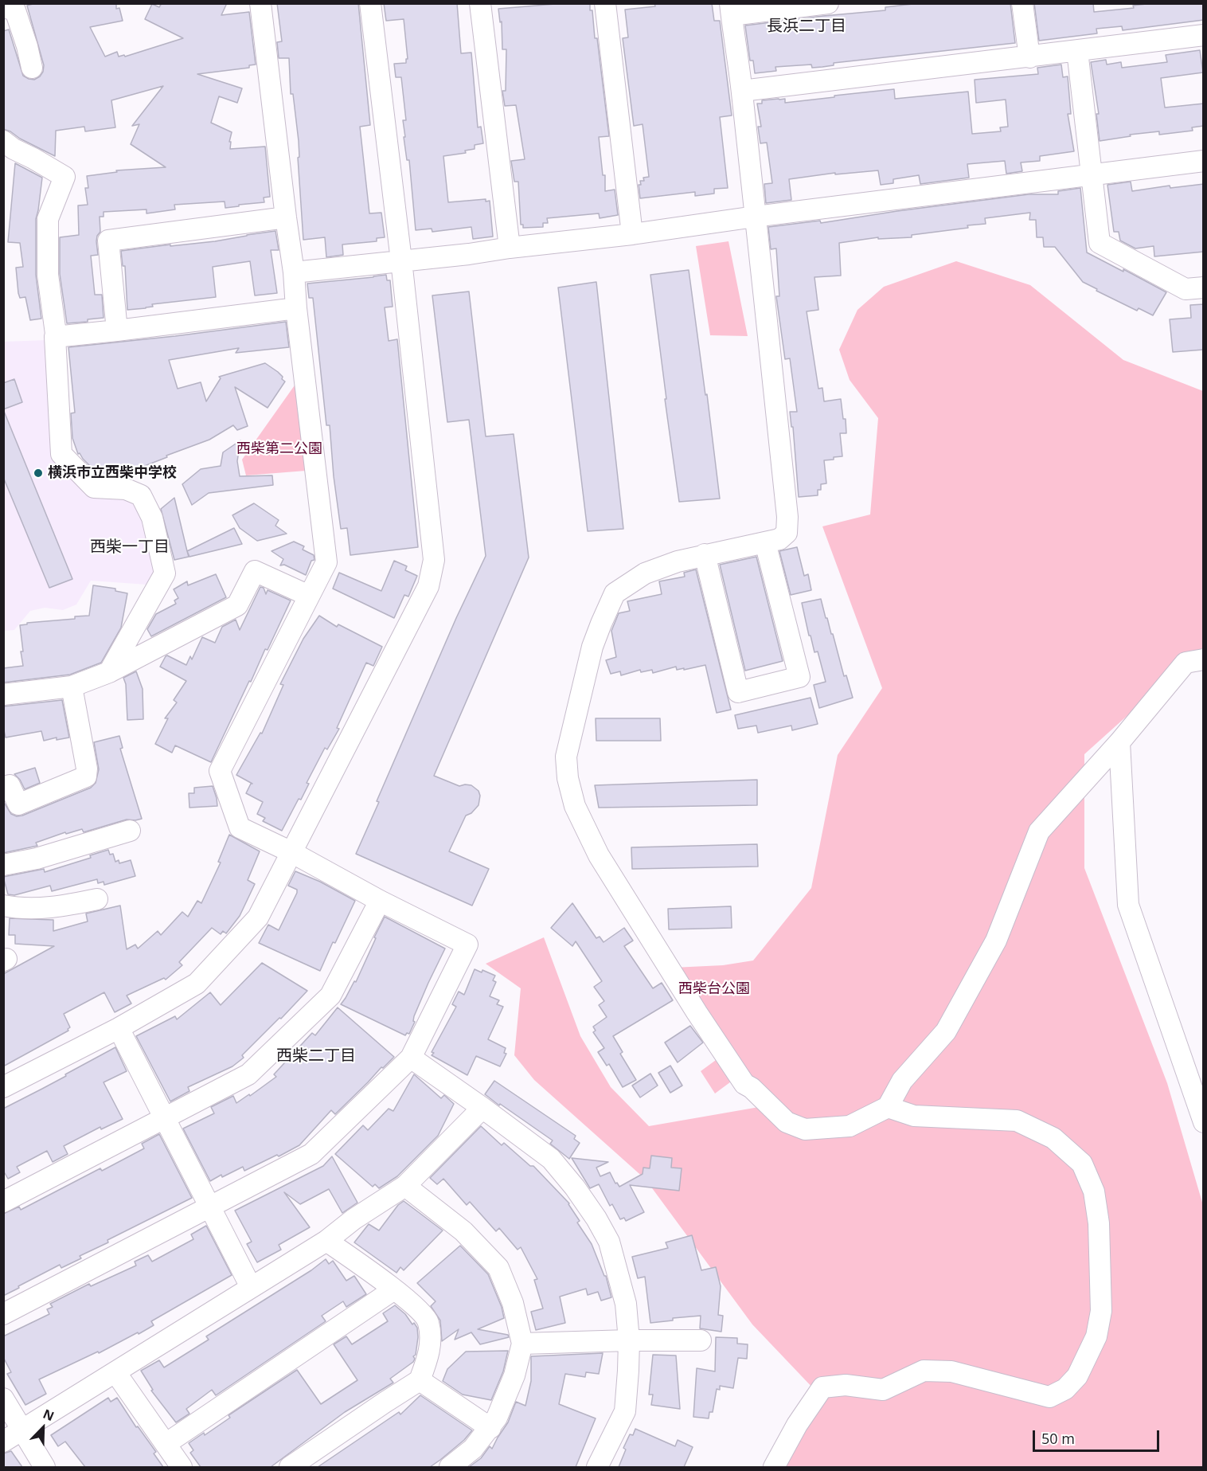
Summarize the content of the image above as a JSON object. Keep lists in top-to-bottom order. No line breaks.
{"districts":["長浜二丁目","西柴一丁目","西柴二丁目"],"parks":["西柴第二公園","西柴台公園"],"places":["横浜市立西柴中学校"],"scale_bar":"50 m","north":"top right"}
